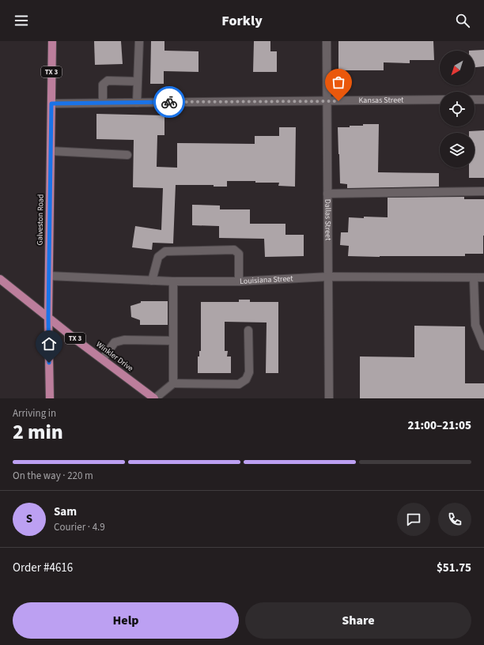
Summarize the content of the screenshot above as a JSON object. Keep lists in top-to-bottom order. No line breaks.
{"streets":{"main road":["TX 3","Galveston Road","Winkler Drive"],"street":["Kansas Street","Dallas Street","Louisiana Street"]},"crossings":[["Kansas Street","Galveston Road"],["Kansas Street","Dallas Street"],["Galveston Road","Louisiana Street"],["Galveston Road","Winkler Drive"],["Dallas Street","Louisiana Street"]],"north":"bottom left","page":{"header":"Forkly","heading":["2 min","Arriving in","21:00–21:05"],"panel":["Sam","Courier · 4.9","Order #4616","$51.75"],"bar":"On the way · 220 m","round":"S","buttons":["Help","Share"]}}
